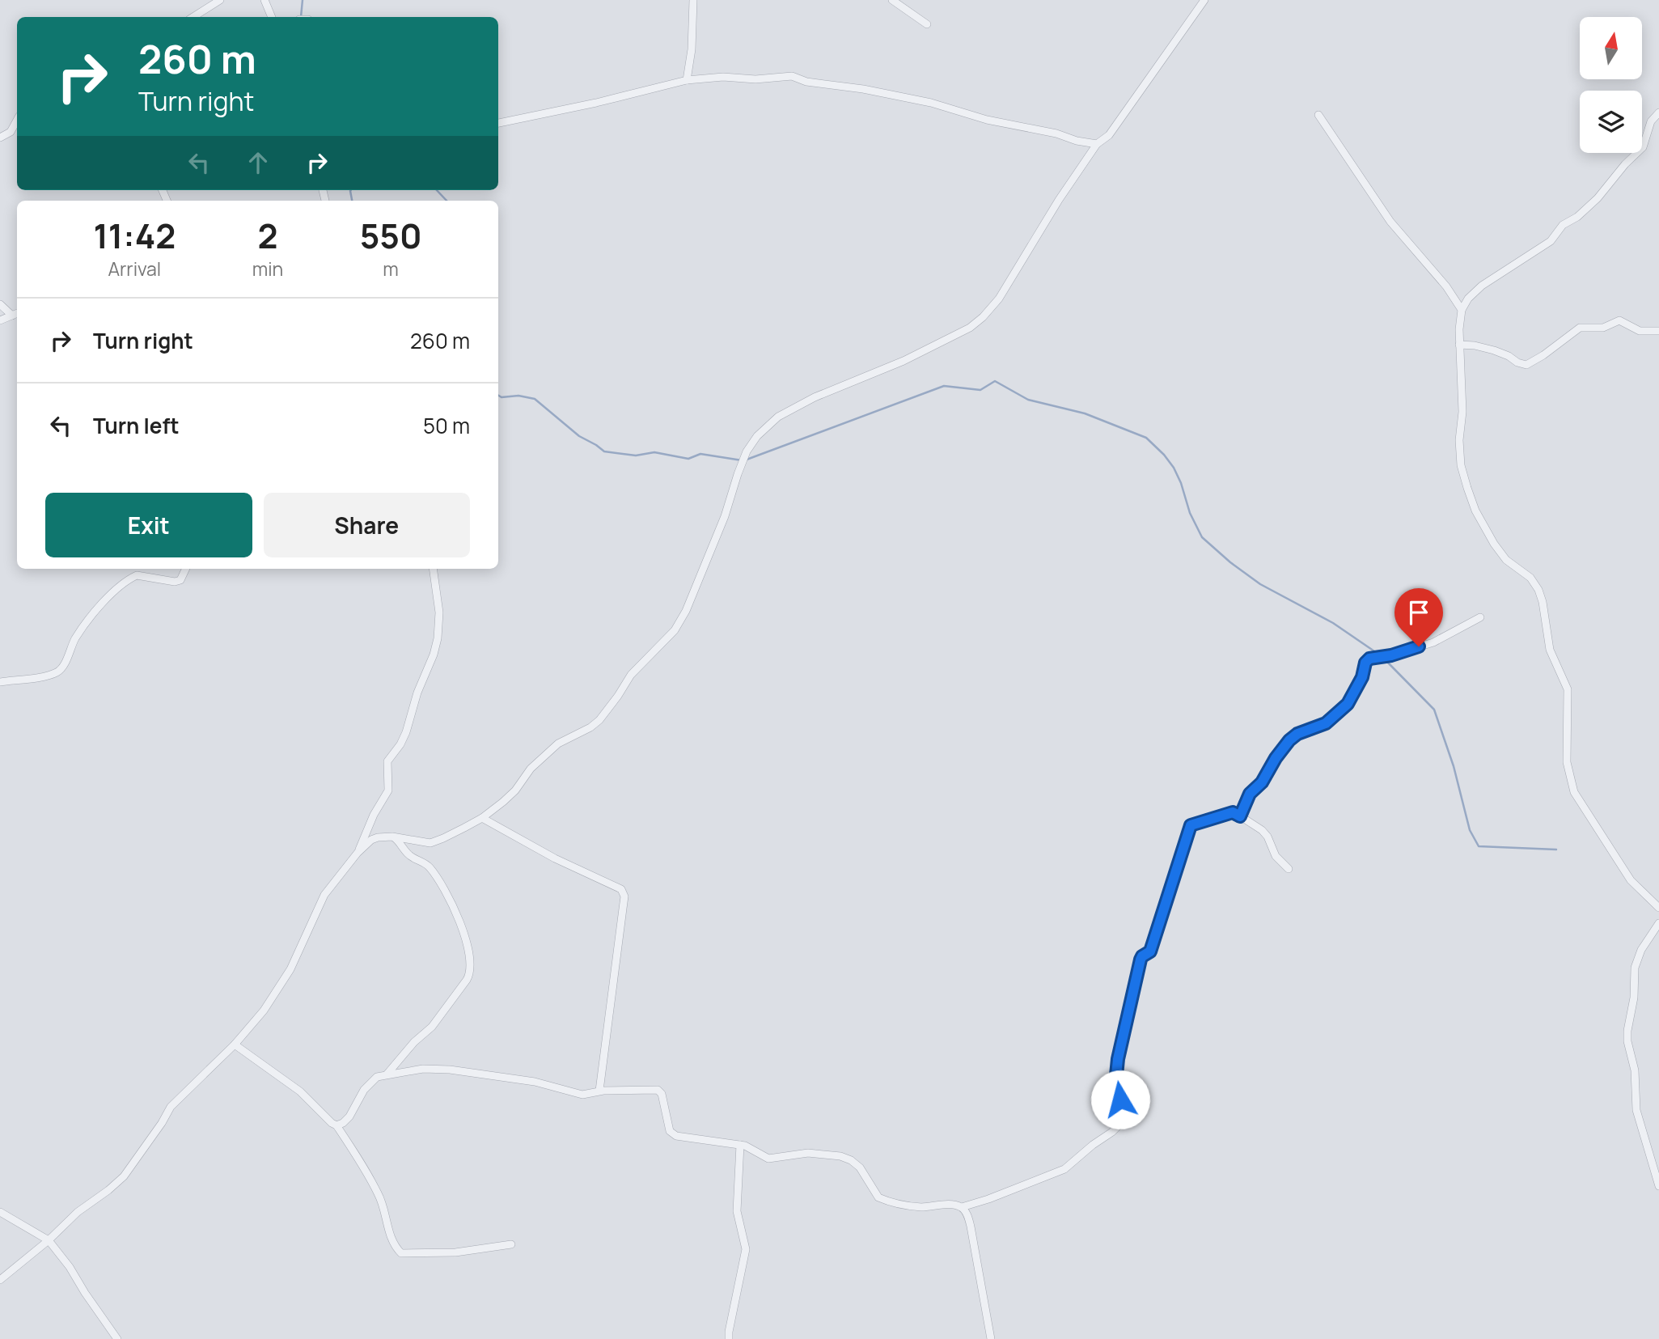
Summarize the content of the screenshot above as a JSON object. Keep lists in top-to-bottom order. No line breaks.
{"north":"top","page":{"turn":["260 m","Turn right"],"eta":["11:42","Arrival","2","min","550","m"],"list":[{"name":"Turn right","value":"260 m"},{"name":"Turn left","value":"50 m"}],"buttons":["Exit","Share"]}}
